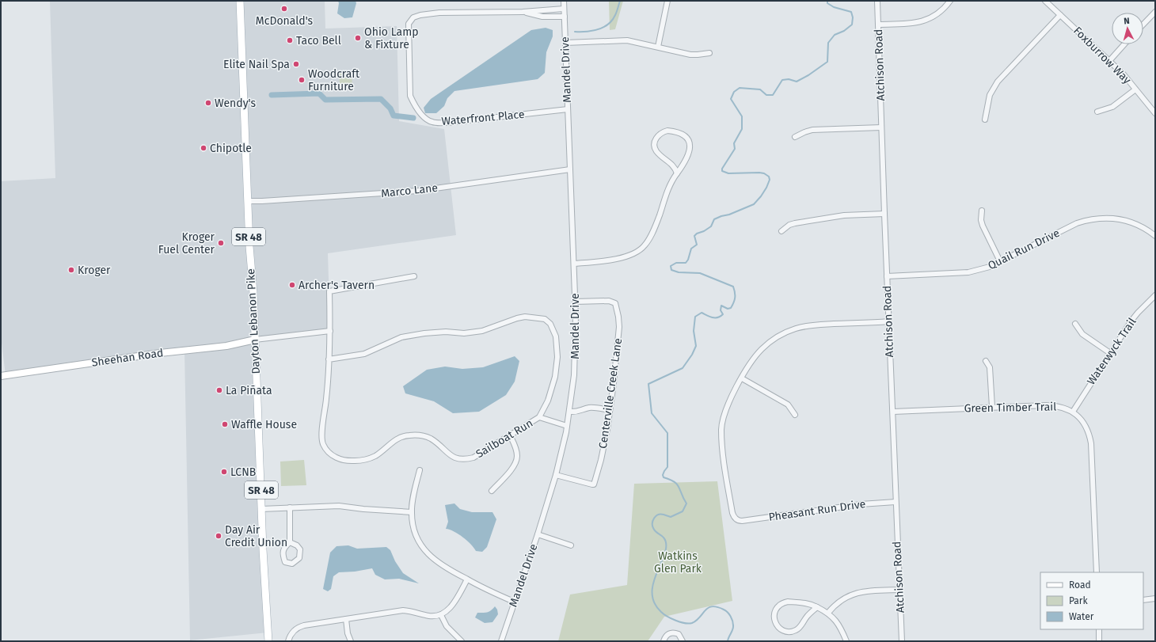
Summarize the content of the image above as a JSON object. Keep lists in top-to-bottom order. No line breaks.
{"streets":{"main road":["SR 48","Dayton Lebanon Pike"],"street":["Foxburrow Way","Atchison Road","Mandel Drive","Waterfront Place","Marco Lane","Quail Run Drive","Waterwyck Trail","Sheehan Road","Centerville Creek Lane","Green Timber Trail","Sailboat Run","Pheasant Run Drive"]},"crossings":[["Atchison Road","Quail Run Drive"],["Atchison Road","Green Timber Trail"],["Atchison Road","Pheasant Run Drive"],["Mandel Drive","Waterfront Place"],["Mandel Drive","Marco Lane"],["Mandel Drive","Centerville Creek Lane"],["Marco Lane","Dayton Lebanon Pike"],["Dayton Lebanon Pike","Sheehan Road"],["Waterwyck Trail","Green Timber Trail"]],"parks":["Watkins Glen Park"],"places":["McDonald's","Ohio Lamp & Fixture","Taco Bell","Elite Nail Spa","Woodcraft Furniture","Wendy's","Chipotle","Kroger Fuel Center","Kroger","Archer's Tavern","La Piñata","Waffle House","LCNB","Day Air Credit Union"],"legend":["Road","Park","Water"],"north":"top"}
